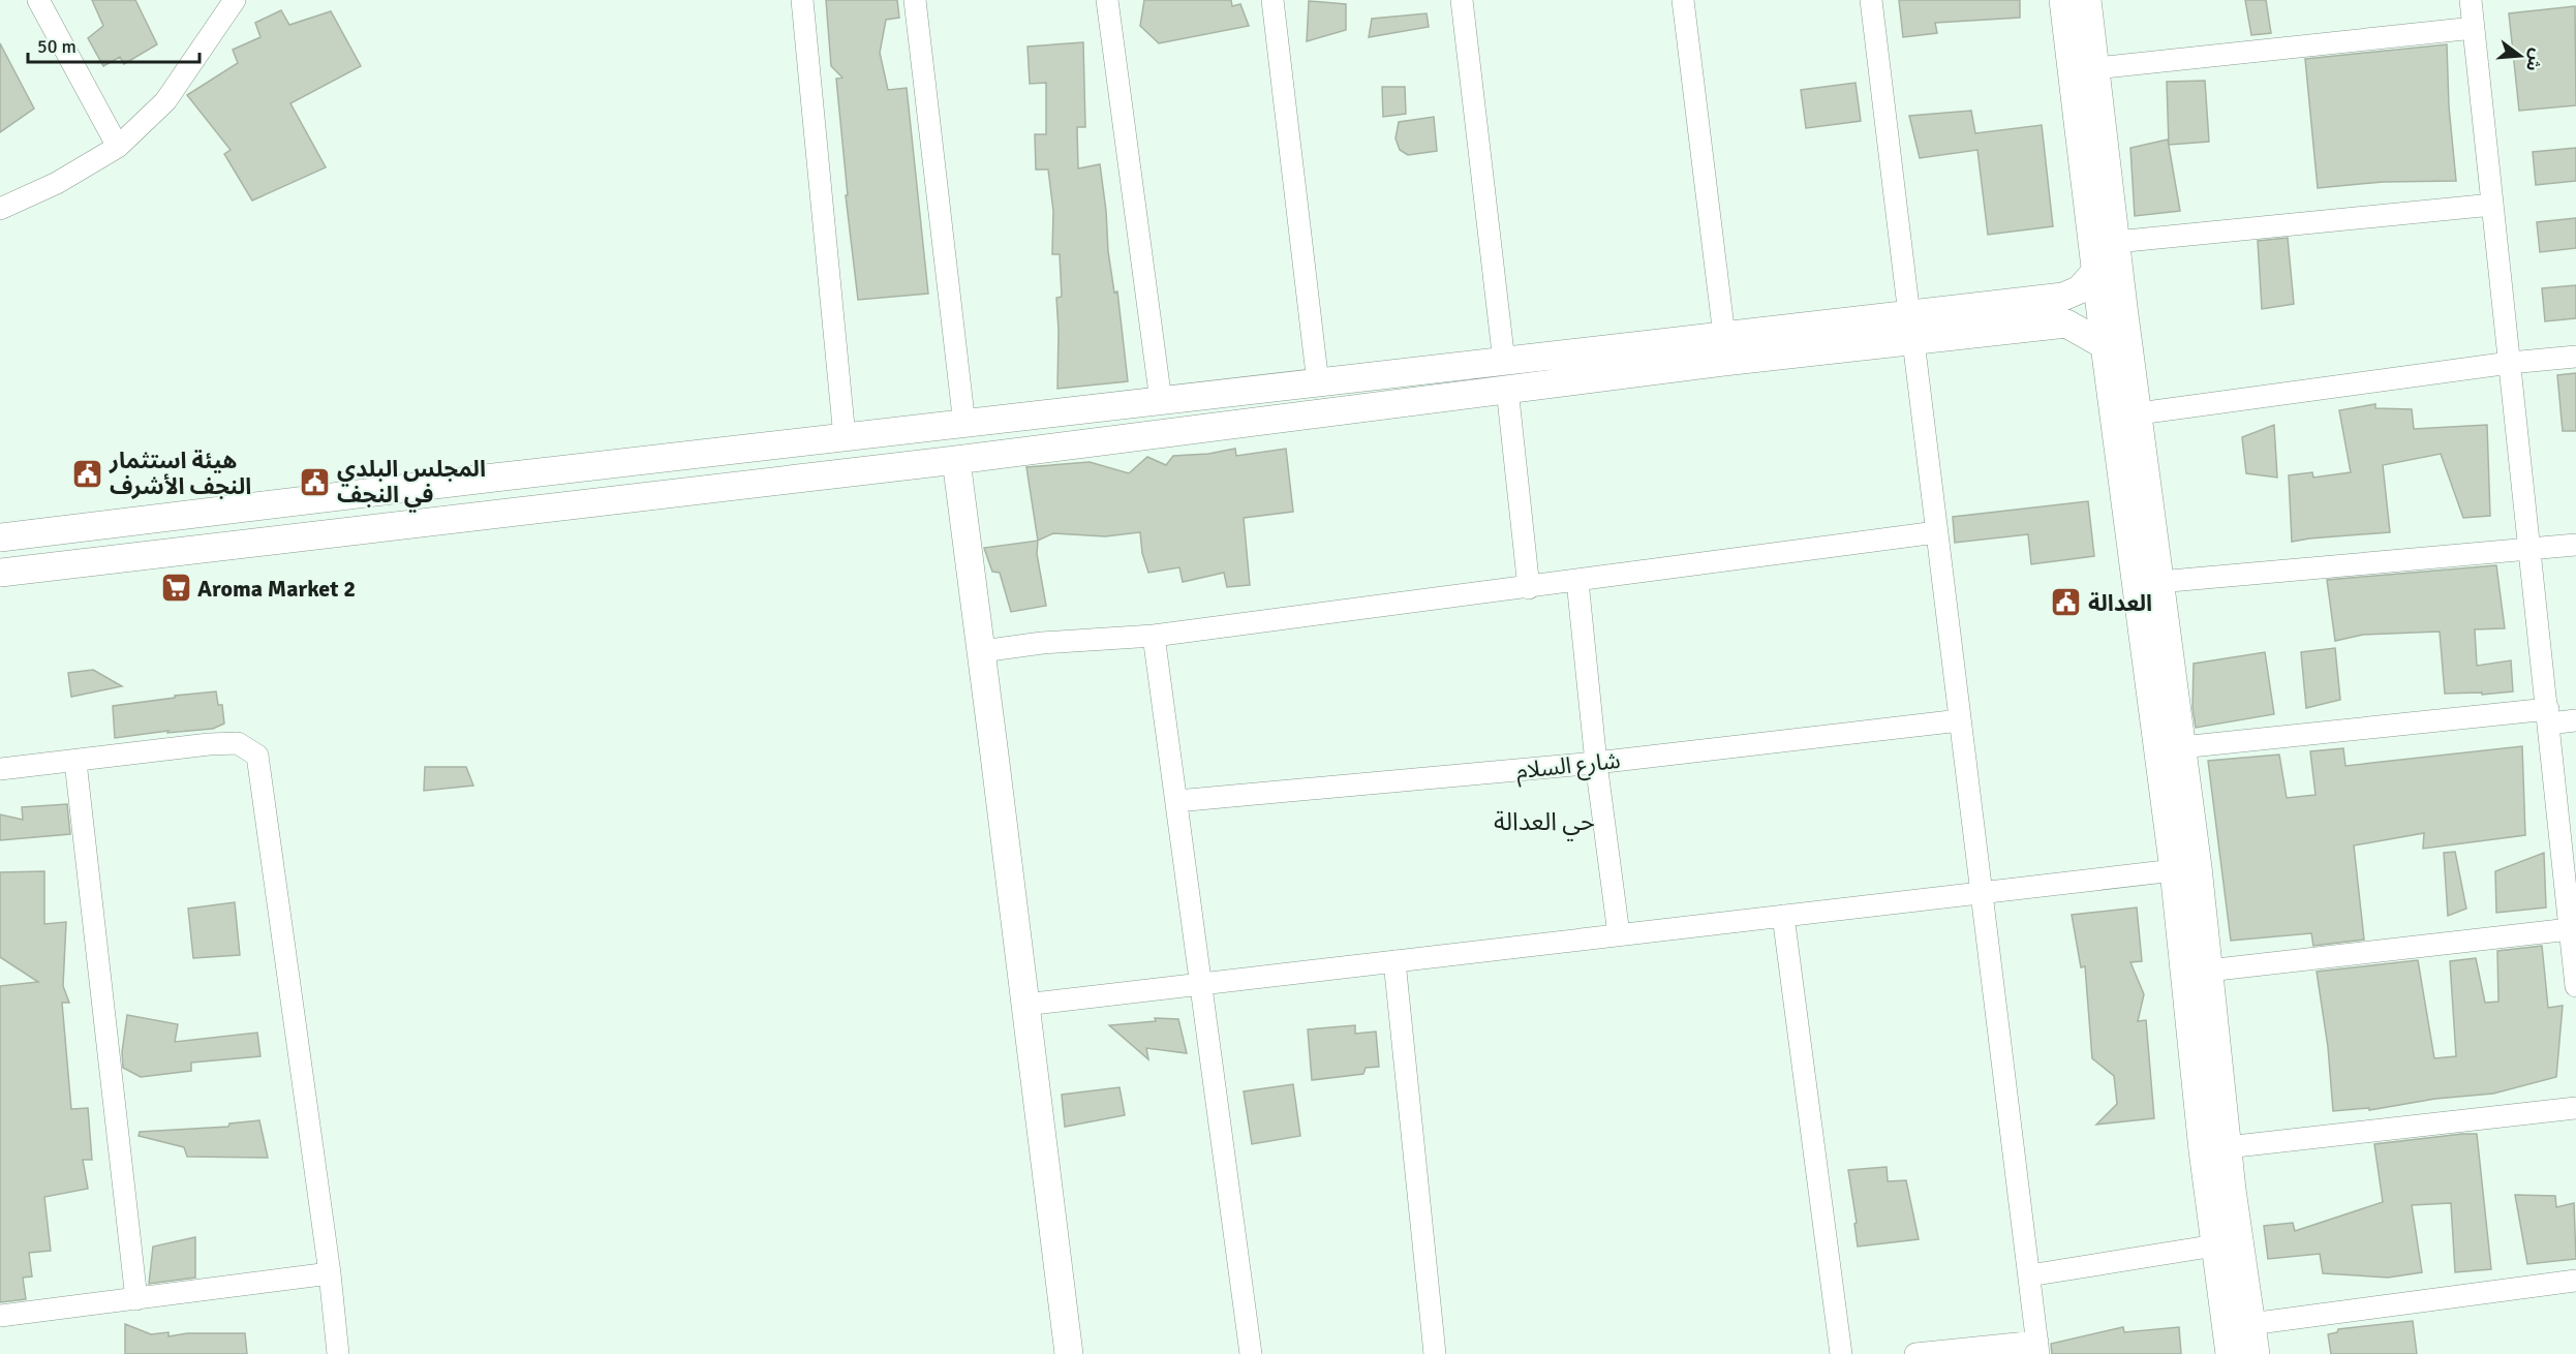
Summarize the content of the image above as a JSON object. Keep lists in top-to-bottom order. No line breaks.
{"streets":{"street":["شارع السلام"]},"districts":["حي العدالة"],"places":{"public building":["هيئة استثمار النجف الأشرف","المجلس البلدي في النجف","العدالة"],"supermarket":["Aroma Market 2"]},"scale_bar":"50 m","north":"right"}
